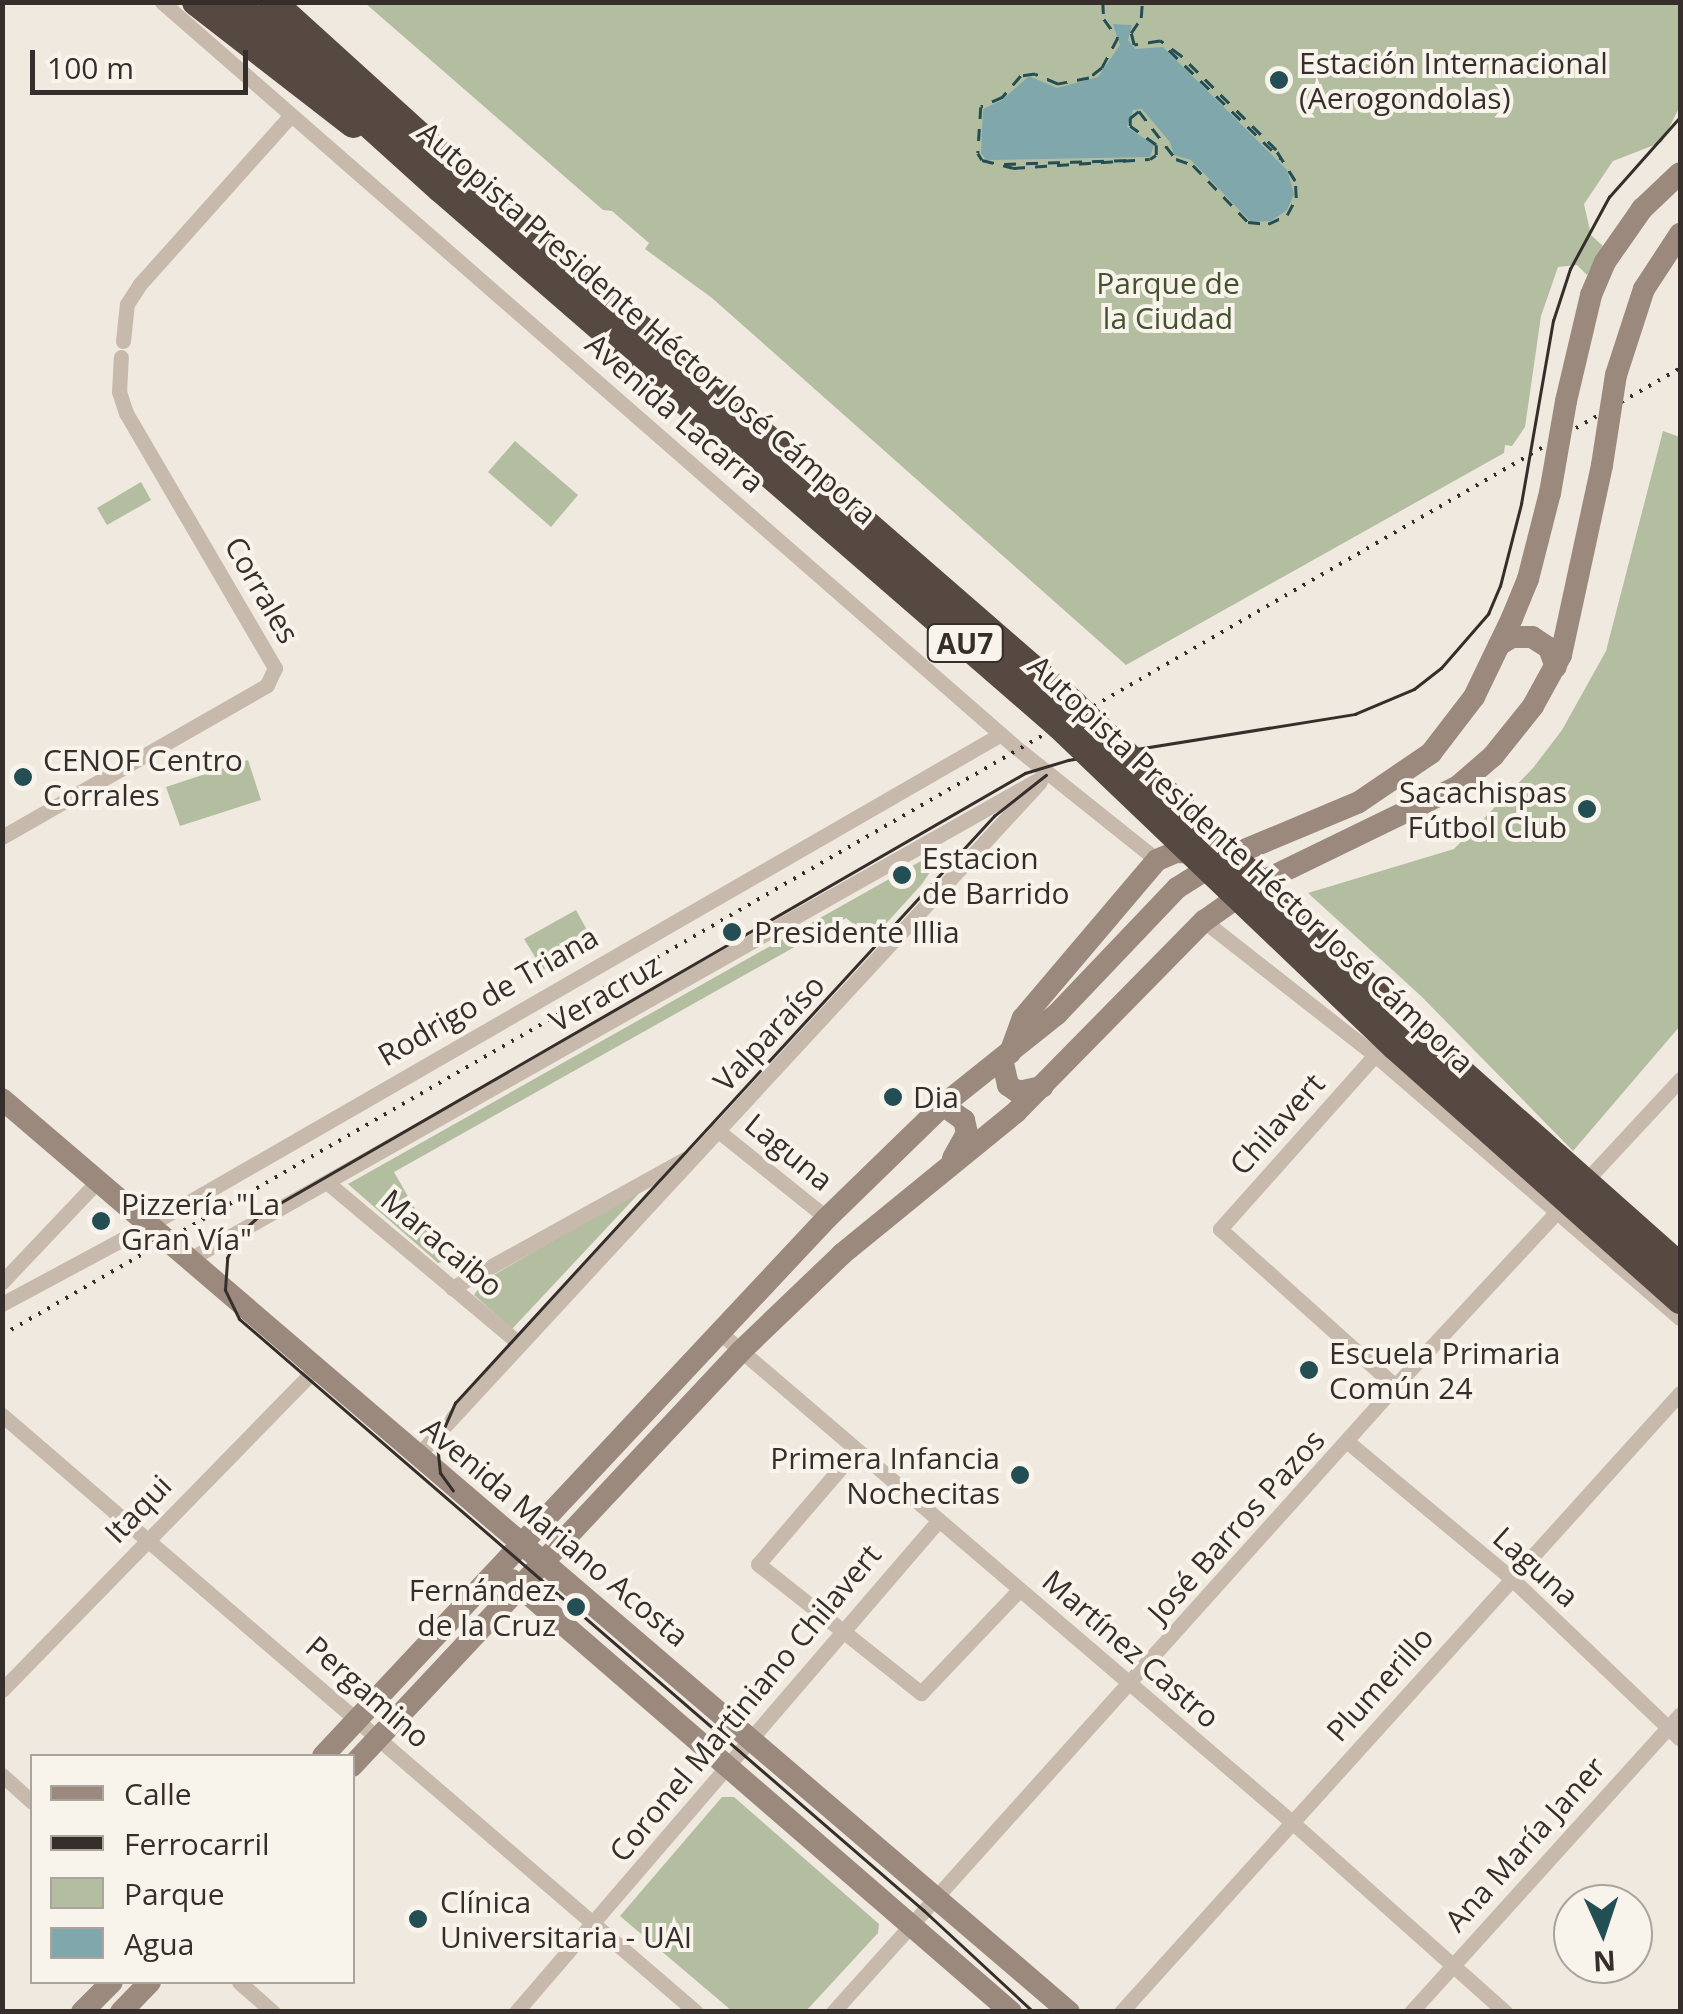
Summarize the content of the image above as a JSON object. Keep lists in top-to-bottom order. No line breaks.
{"streets":{"highway":["Autopista Presidente Héctor José Cámpora","AU7"],"main road":["Avenida Mariano Acosta"],"street":["Avenida Lacarra","Corrales","Veracruz","Rodrigo de Triana","Valparaíso","Chilavert","Laguna","Maracaibo","Itaqui","José Barros Pazos","Martínez Castro","Plumerillo","Pergamino","Coronel Martiniano Chilavert","Ana María Janer"]},"crossings":[["Avenida Lacarra","Corrales"],["Avenida Lacarra","Veracruz"],["Avenida Lacarra","Rodrigo de Triana"],["Avenida Lacarra","Valparaíso"],["Veracruz","Valparaíso"],["Veracruz","Maracaibo"],["Veracruz","Avenida Mariano Acosta"],["Rodrigo de Triana","Avenida Mariano Acosta"],["Valparaíso","Laguna"],["Valparaíso","Maracaibo"],["Valparaíso","Avenida Mariano Acosta"],["Chilavert","José Barros Pazos"],["Laguna","José Barros Pazos"],["Laguna","Plumerillo"],["Laguna","Ana María Janer"],["Itaqui","Avenida Mariano Acosta"],["Itaqui","Pergamino"],["José Barros Pazos","Avenida Mariano Acosta"],["José Barros Pazos","Martínez Castro"],["Avenida Mariano Acosta","Coronel Martiniano Chilavert"],["Martínez Castro","Plumerillo"],["Martínez Castro","Coronel Martiniano Chilavert"],["Martínez Castro","Ana María Janer"],["Pergamino","Coronel Martiniano Chilavert"]],"parks":["Parque de la Ciudad"],"places":["Estación Internacional (Aerogondolas)","CENOF Centro Corrales","Sacachispas Fútbol Club","Estacion de Barrido","Presidente Illia","Dia","Pizzería \"La Gran Vía\"","Escuela Primaria Común 24","Primera Infancia Nochecitas","Fernández de la Cruz","Clínica Universitaria - UAI"],"legend":["Calle","Ferrocarril","Parque","Agua"],"scale_bar":"100 m","north":"bottom"}
